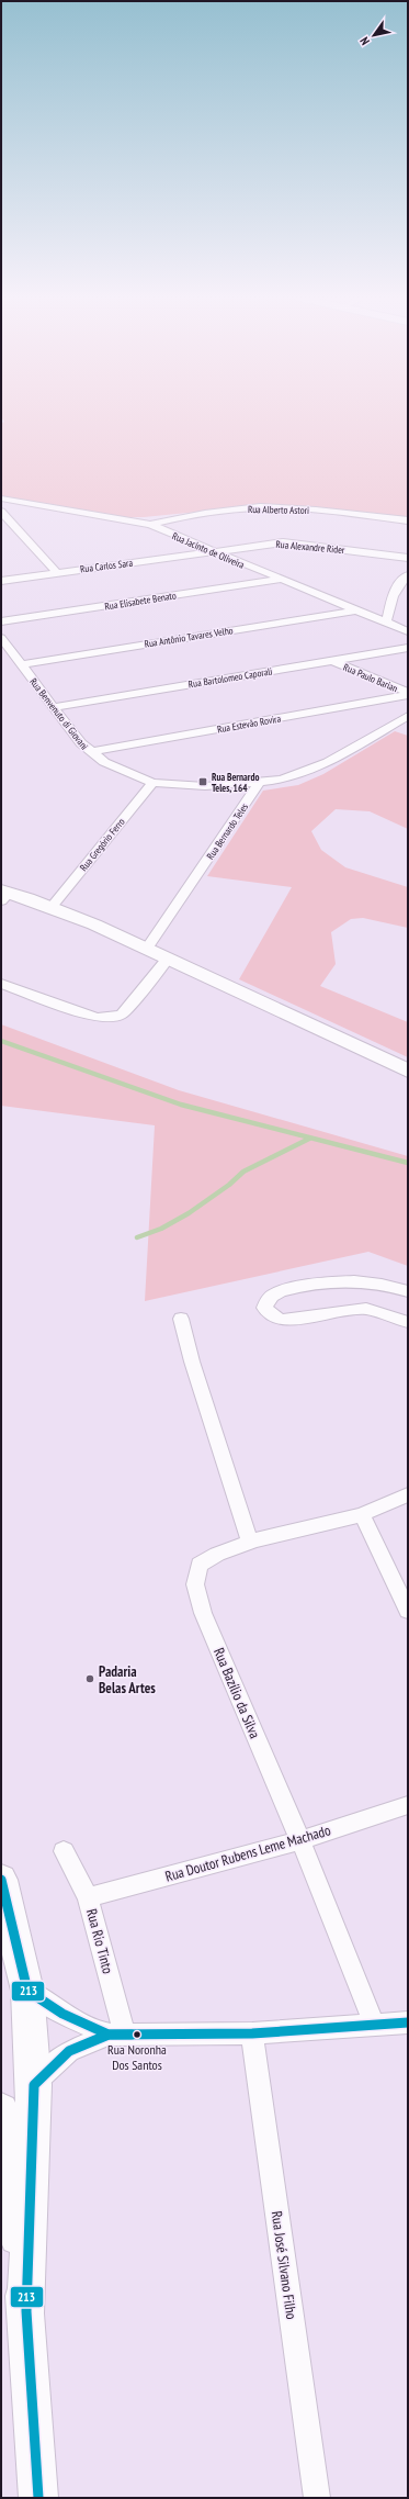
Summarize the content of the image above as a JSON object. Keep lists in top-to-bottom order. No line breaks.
{"streets":{"street":["Rua Alberto Astori","Rua Alexandre Rider","Rua Jacinto de Oliveira","Rua Carlos Sara","Rua Elisabete Benato","Rua Antônio Tavares Velho","Rua Bartolomeo Caporali","Rua Paulo Barian","Rua Benvenuto di Giovani","Rua Estevão Rovira","Rua Bernardo Teles","Rua Gregório Ferro","Rua Bazílio da Silva","Rua Doutor Rubens Leme Machado","Rua Rio Tinto","Rua José Silvano Filho"]},"crossings":[["Rua Alberto Astori","Rua Jacinto de Oliveira"],["Rua Alexandre Rider","Rua Jacinto de Oliveira"],["Rua Alexandre Rider","Rua Carlos Sara"],["Rua Jacinto de Oliveira","Rua Carlos Sara"],["Rua Jacinto de Oliveira","Rua Elisabete Benato"],["Rua Jacinto de Oliveira","Rua Antônio Tavares Velho"],["Rua Antônio Tavares Velho","Rua Benvenuto di Giovani"],["Rua Bartolomeo Caporali","Rua Paulo Barian"],["Rua Bartolomeo Caporali","Rua Benvenuto di Giovani"],["Rua Paulo Barian","Rua Estevão Rovira"],["Rua Benvenuto di Giovani","Rua Estevão Rovira"],["Rua Benvenuto di Giovani","Rua Bernardo Teles"],["Rua Benvenuto di Giovani","Rua Gregório Ferro"],["Rua Bazílio da Silva","Rua Doutor Rubens Leme Machado"],["Rua Doutor Rubens Leme Machado","Rua Rio Tinto"]],"places":{"transit":["Rua Bernardo Teles, 164"],"other":["Padaria Belas Artes","Rua Noronha Dos Santos"]},"lines":["transit line 213"],"north":"bottom left"}
